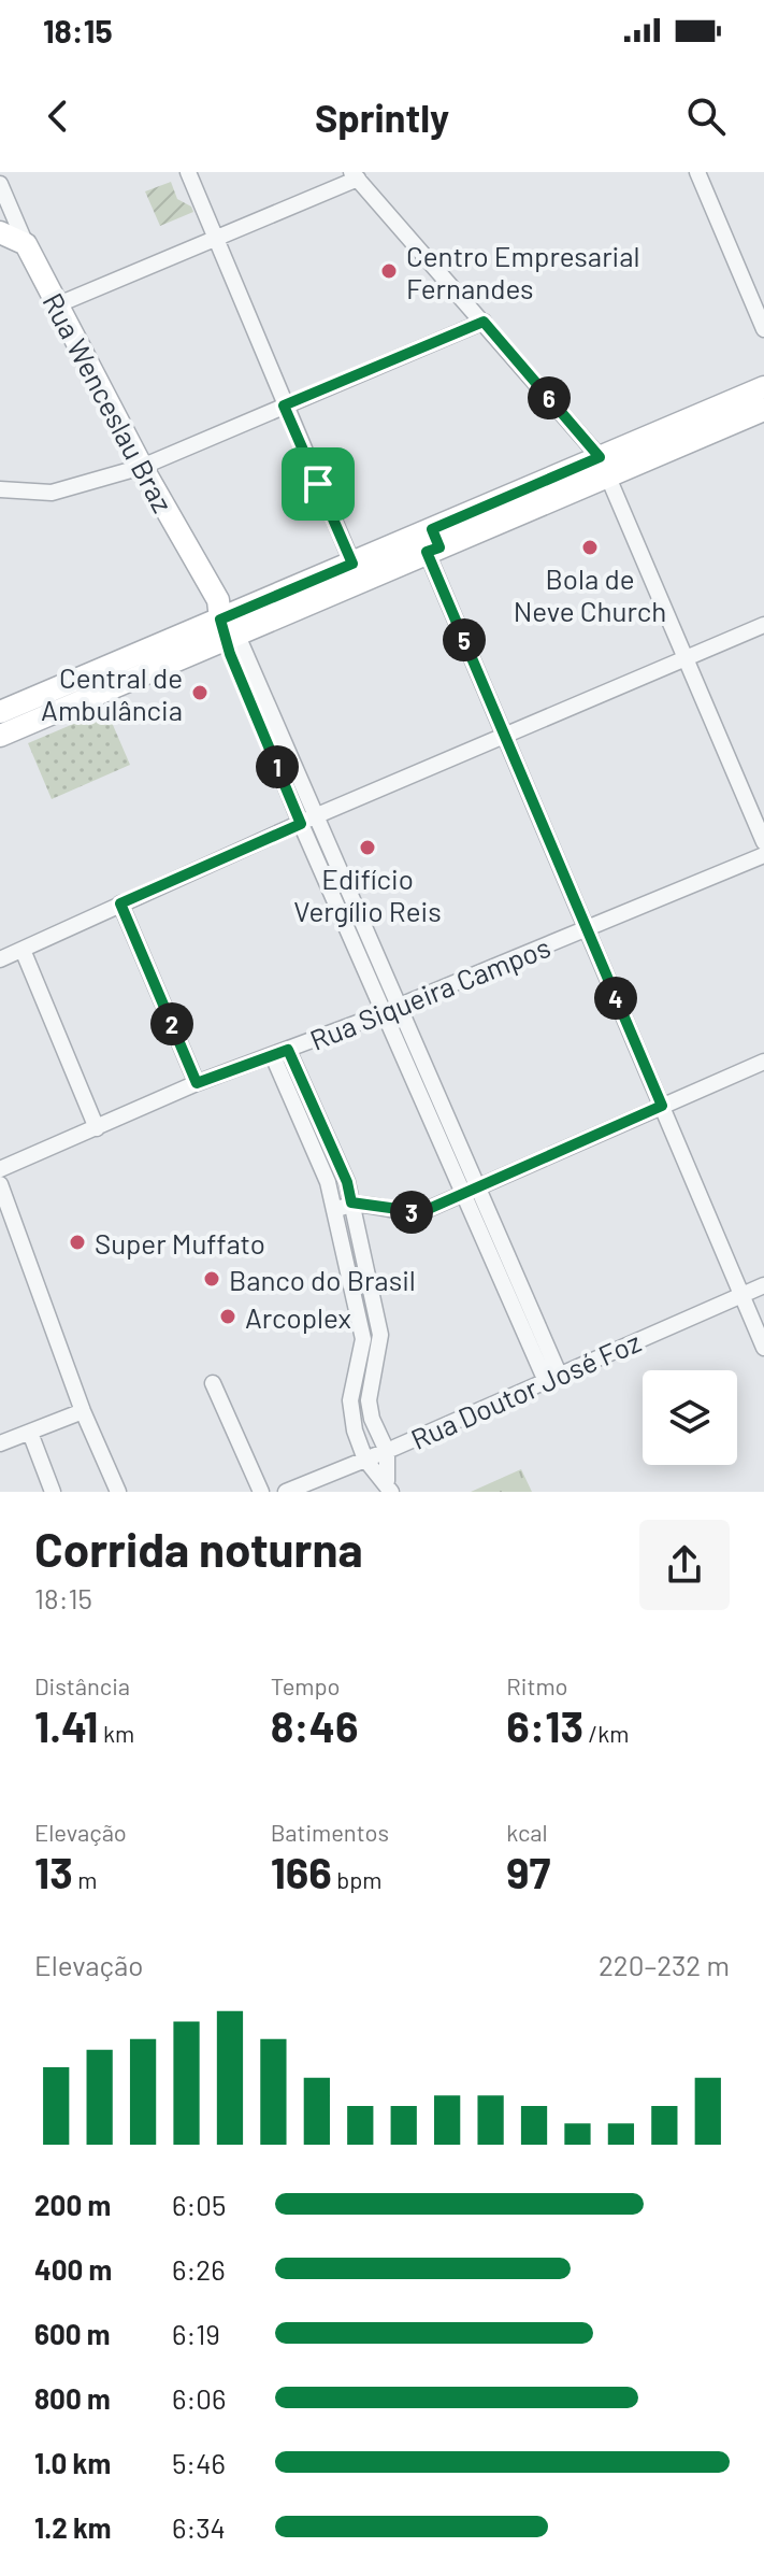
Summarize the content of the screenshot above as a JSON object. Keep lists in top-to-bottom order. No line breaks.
{"streets":{"main road":["Rua Wenceslau Braz"],"street":["Rua Siqueira Campos","Rua Doutor José Foz"]},"places":["Centro Empresarial Fernandes","Bola de Neve Church","Central de Ambulância","Edifício Vergílio Reis","Super Muffato","Banco do Brasil","Arcoplex"],"page":{"status":"18:15","header":"Sprintly","pins":["6","5","1","4","2","3"],"heading":["Corrida noturna","18:15"],"stats":[["Distância","1.41 km"],["Tempo","8:46"],["Ritmo","6:13 /km"],["Elevação","13 m"],["Batimentos","166 bpm"],["kcal","97"]],"chart":["Elevação","220–232 m"],"list":[{"name":"200 m","note":"6:05"},{"name":"400 m","note":"6:26"},{"name":"600 m","note":"6:19"},{"name":"800 m","note":"6:06"},{"name":"1.0 km","note":"5:46"},{"name":"1.2 km","note":"6:34"}]}}
